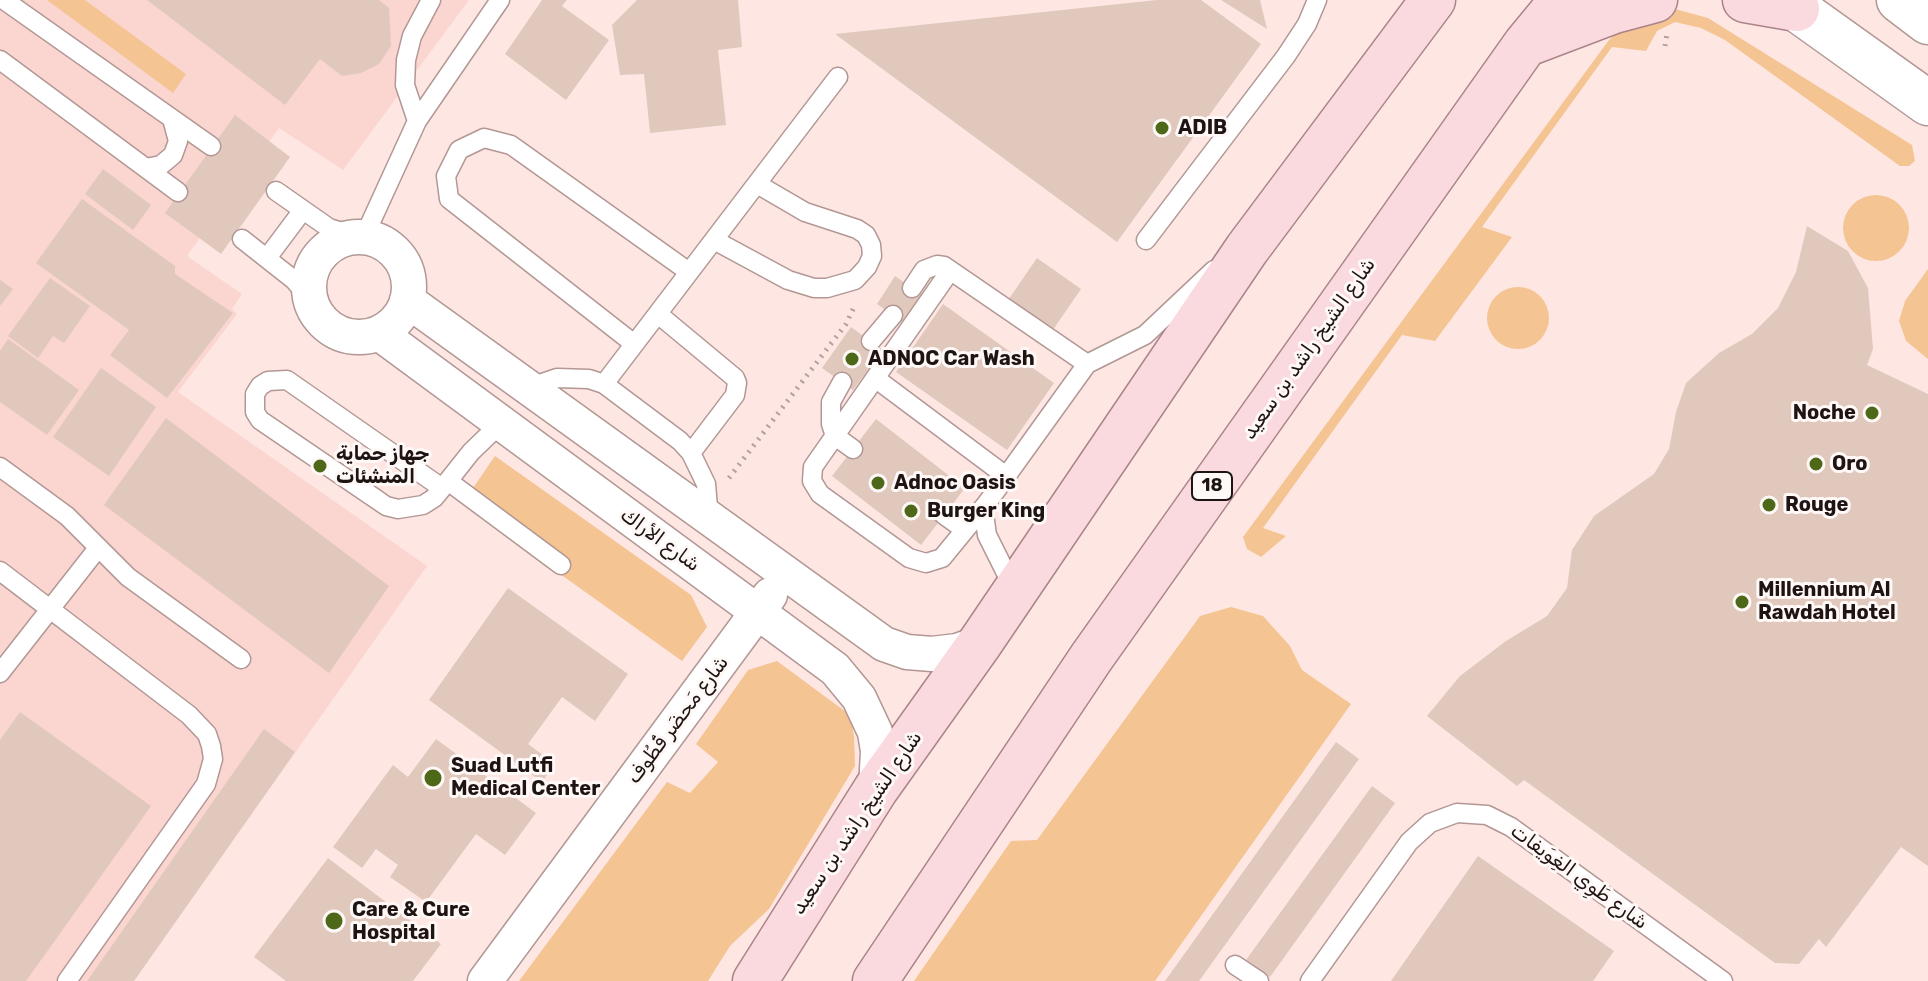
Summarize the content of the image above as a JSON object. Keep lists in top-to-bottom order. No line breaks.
{"streets":{"main road":["شارع الشيخ راشد بن سعيد","18"],"street":["شارع الأراك","شارع مَحضَر قُطُوف"],"lane":["شارع طَوِي الغِوَيفات"]},"crossings":[["شارع الشيخ راشد بن سعيد","شارع الأراك"],["شارع الأراك","شارع مَحضَر قُطُوف"]],"places":["ADIB","ADNOC Car Wash","Noche","Oro","جهاز حماية المنشئات","Adnoc Oasis","Rouge","Burger King","Millennium Al Rawdah Hotel","Suad Lutfi Medical Center","Care & Cure Hospital"]}
